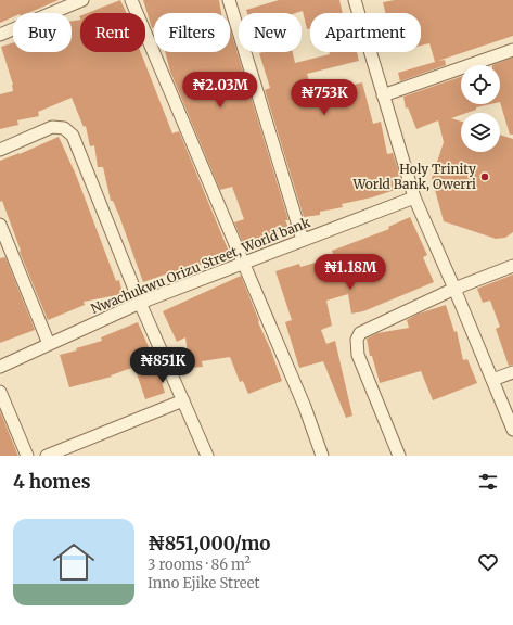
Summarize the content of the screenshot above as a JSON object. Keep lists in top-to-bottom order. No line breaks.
{"streets":{"street":["Nwachukwu Orizu Street, World bank"]},"places":["Holy Trinity World Bank, Owerri"],"page":{"chip":["Buy","Rent","Filters","New","Apartment"],"price":["₦2.03M","₦753K","₦1.18M","₦851K"],"heading":"4 homes","list":[{"name":"₦851,000/mo","note":"3 rooms · 86 m² · Inno Ejike Street"}]}}
